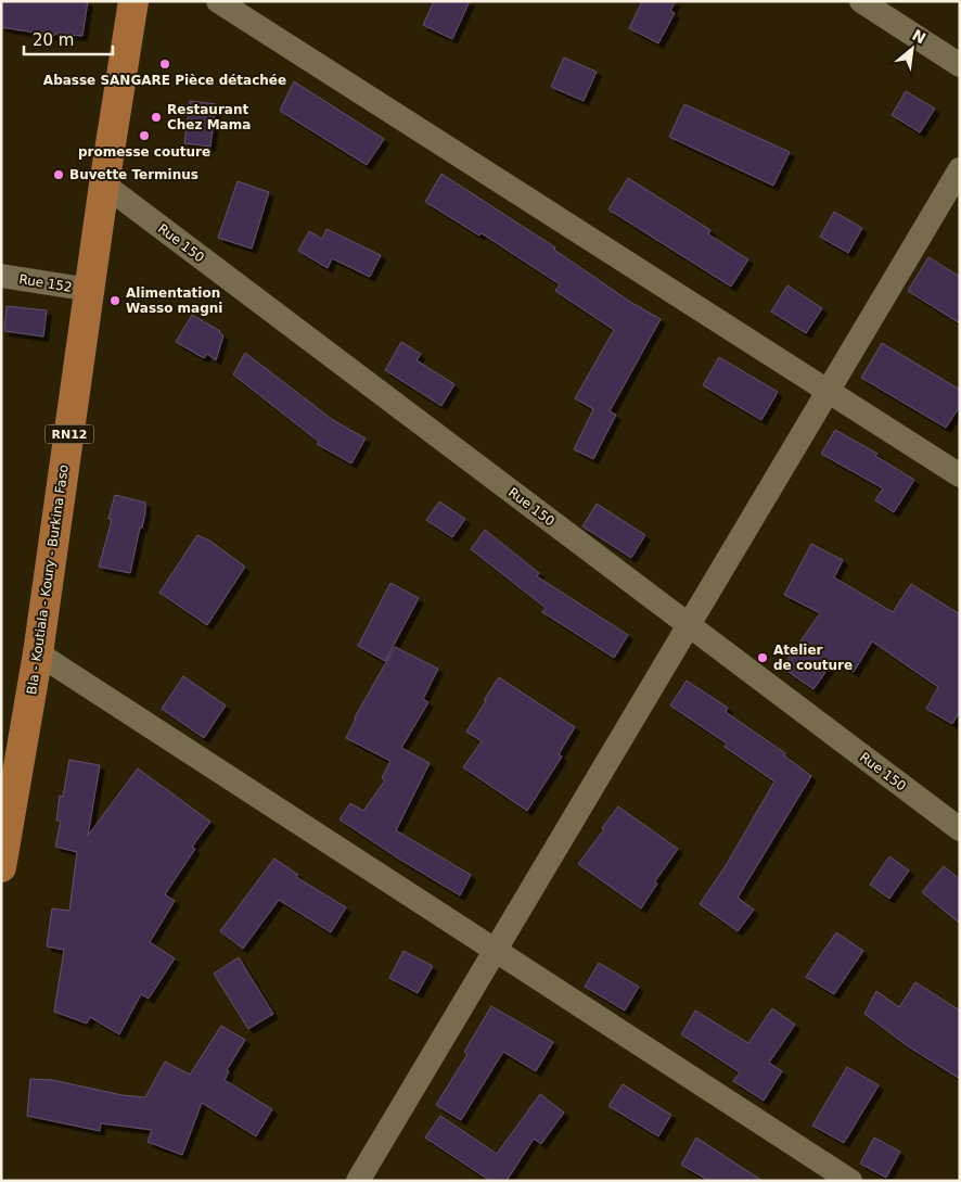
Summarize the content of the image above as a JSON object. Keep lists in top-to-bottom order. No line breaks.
{"streets":{"main road":["RN12","Bla - Koutiala - Koury - Burkina Faso"],"street":["Rue 150","Rue 152"]},"crossings":[["Rue 150","Bla - Koutiala - Koury - Burkina Faso"],["Rue 152","Bla - Koutiala - Koury - Burkina Faso"]],"places":["Abasse SANGARE Pièce détachée","Restaurant Chez Mama","promesse couture","Buvette Terminus","Alimentation Wasso magni","Atelier de couture"],"scale_bar":"20 m","north":"top right"}
